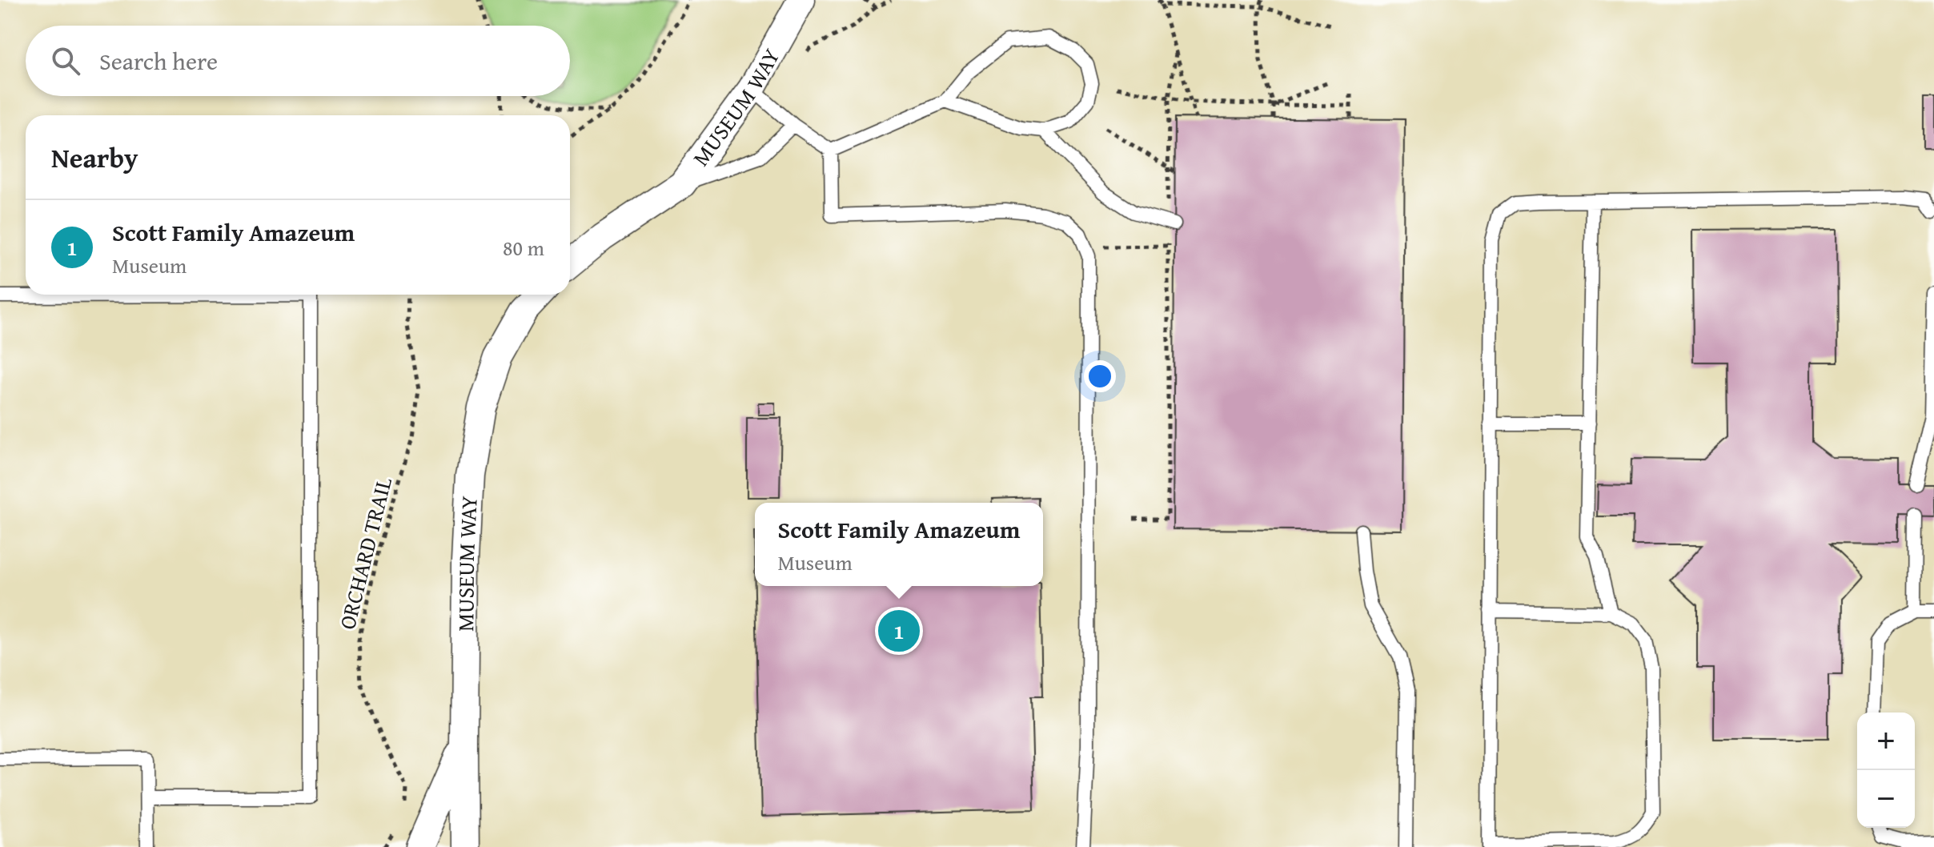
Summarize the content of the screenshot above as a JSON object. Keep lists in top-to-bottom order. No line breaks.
{"streets":{"street":["MUSEUM WAY"],"path":["ORCHARD TRAIL"]},"page":{"search":"Search here","heading":"Nearby","list":[{"mark":"1","name":"Scott Family Amazeum","note":"Museum","value":"80 m"}],"popup":["Scott Family Amazeum","Museum"],"pins":"1","map_buttons":["+","−"]}}
